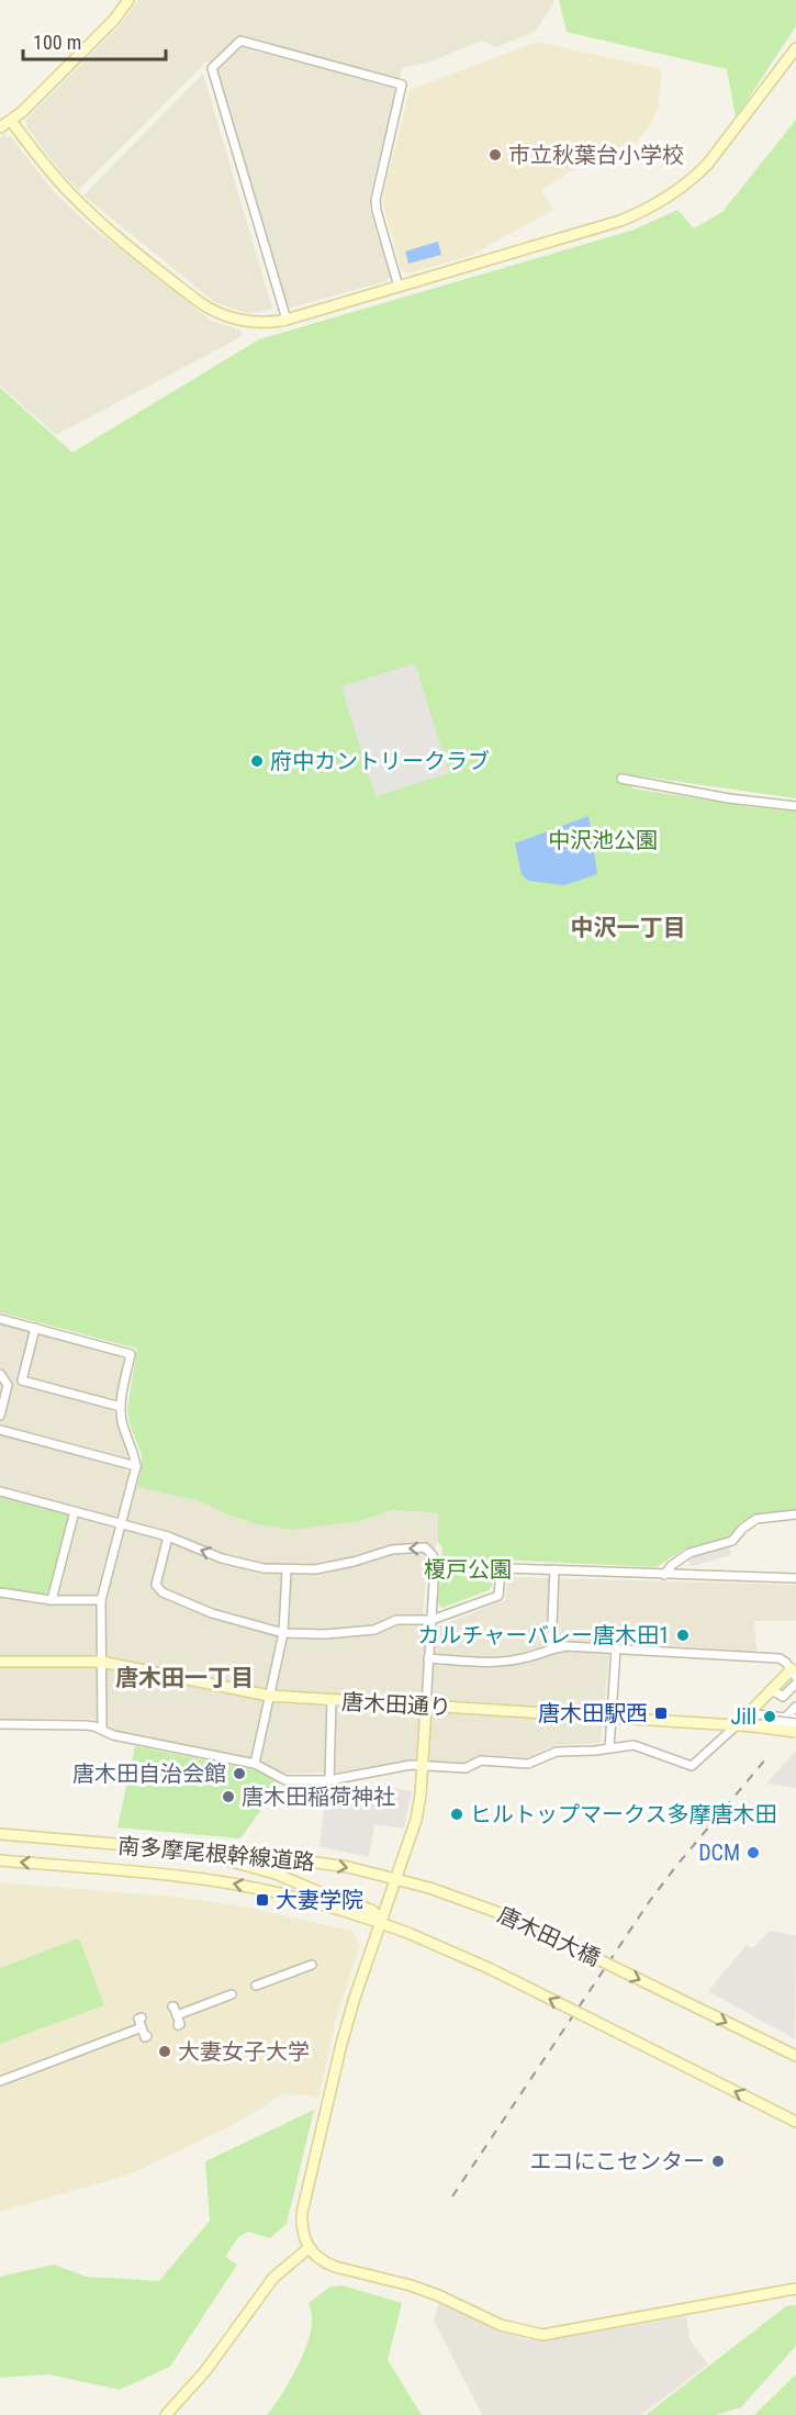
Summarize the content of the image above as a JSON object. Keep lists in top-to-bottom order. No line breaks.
{"streets":{"street":["唐木田通り","南多摩尾根幹線道路","唐木田大橋"]},"crossings":[["南多摩尾根幹線道路","唐木田大橋"]],"one_way":["唐木田大橋"],"districts":["中沢一丁目","唐木田一丁目"],"parks":["中沢池公園","榎戸公園"],"places":{"other":["市立秋葉台小学校","府中カントリークラブ","カルチャーバレー唐木田1","Jill","唐木田自治会館","唐木田稲荷神社","ヒルトップマークス多摩唐木田","DCM","大妻女子大学","エコにこセンター"],"transit":["唐木田駅西","大妻学院"]},"scale_bar":"100 m"}
